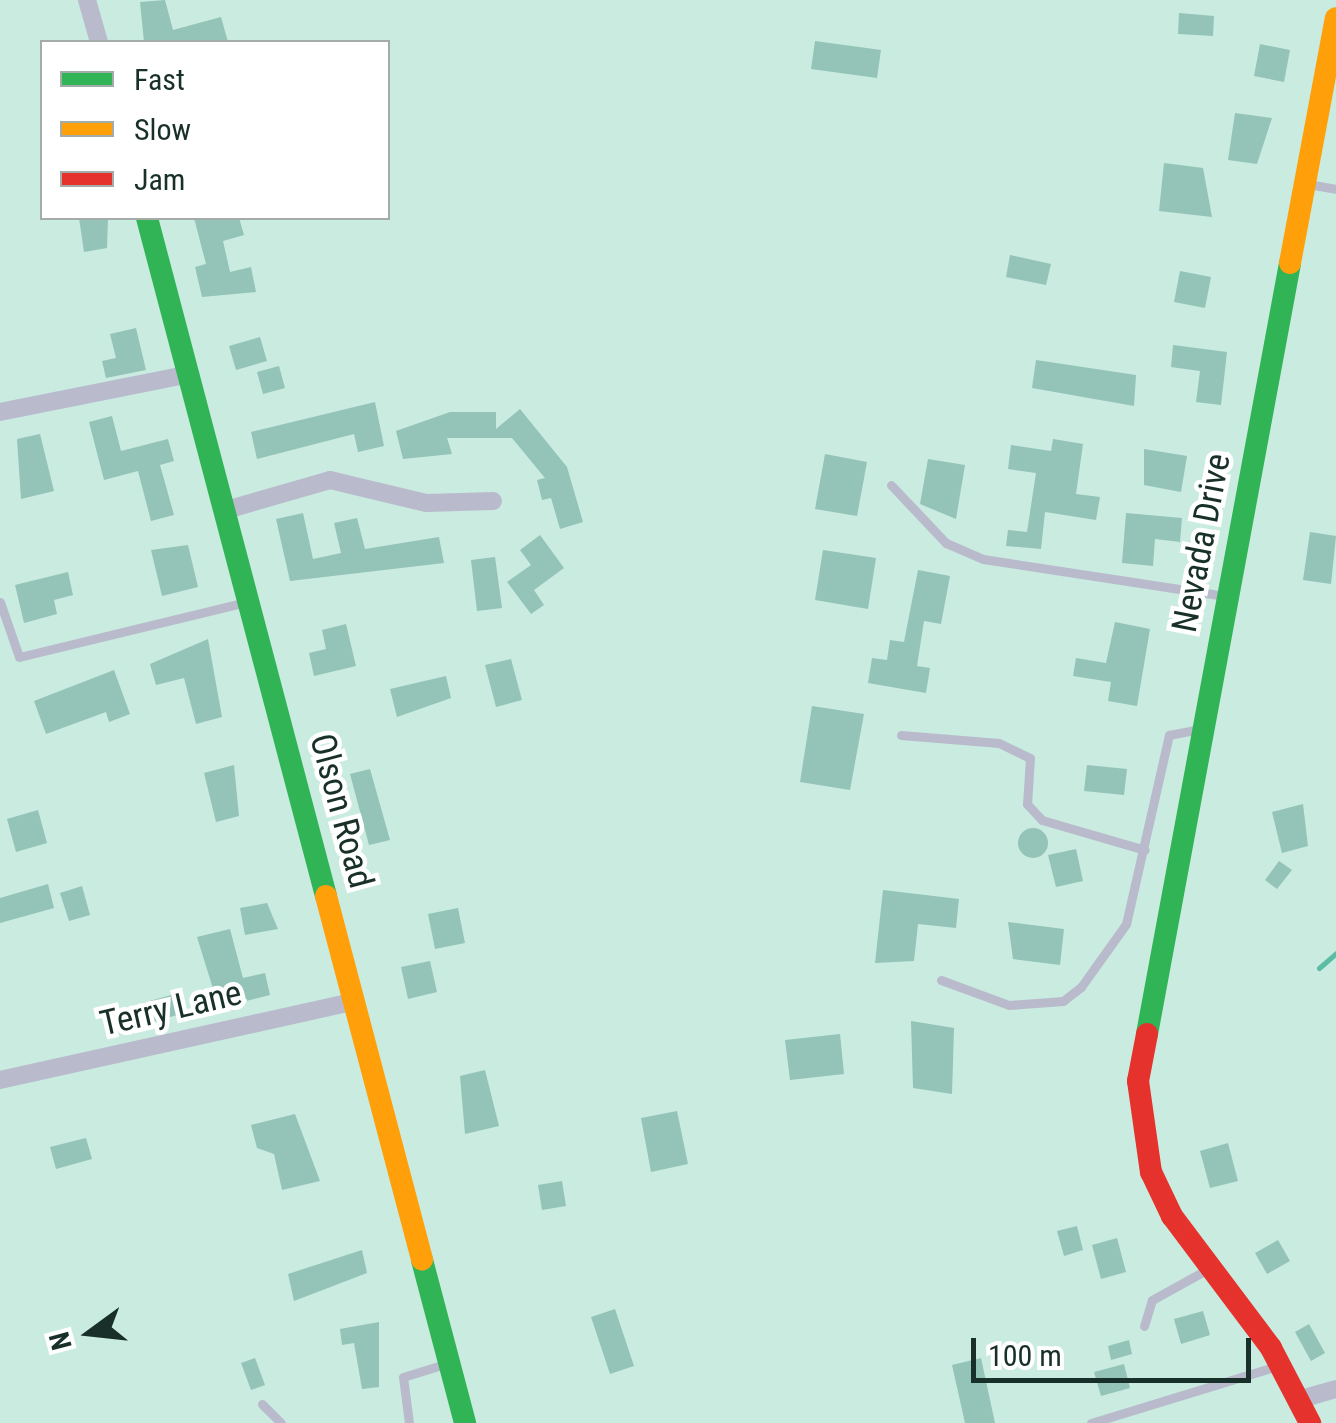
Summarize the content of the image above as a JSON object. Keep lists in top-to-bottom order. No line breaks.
{"streets":{"street":["Nevada Drive","Olson Road","Terry Lane"]},"crossings":[["Olson Road","Terry Lane"]],"legend":["Fast","Slow","Jam"],"scale_bar":"100 m","north":"left"}
